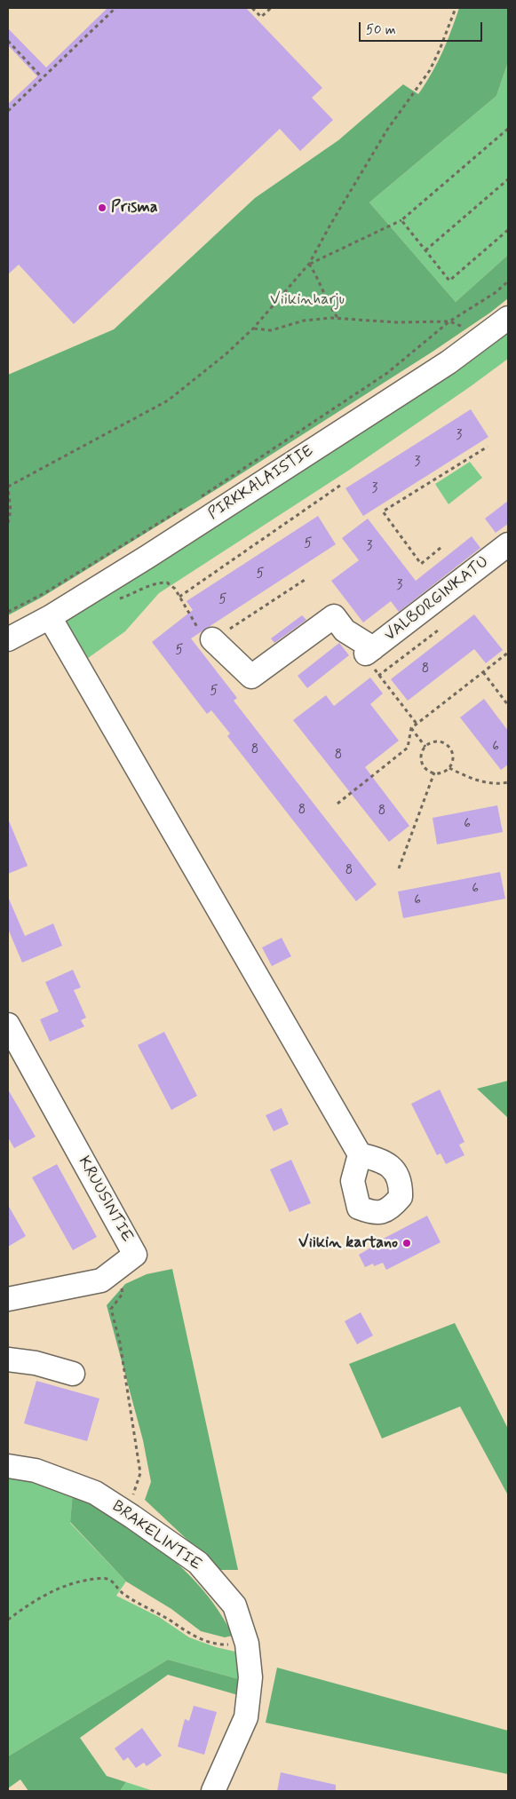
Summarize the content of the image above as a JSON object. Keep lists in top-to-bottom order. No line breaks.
{"streets":{"street":["PIRKKALAISTIE","VALBORGINKATU","KRUUSINTIE","BRAKELINTIE"]},"parks":["Viikinharju"],"places":["Prisma","Viikin kartano"],"house_numbers":["3","3","3","5","3","5","3","5","5","8","5","6","8","8","8","8","6","8","6","6"],"scale_bar":"50 m"}
